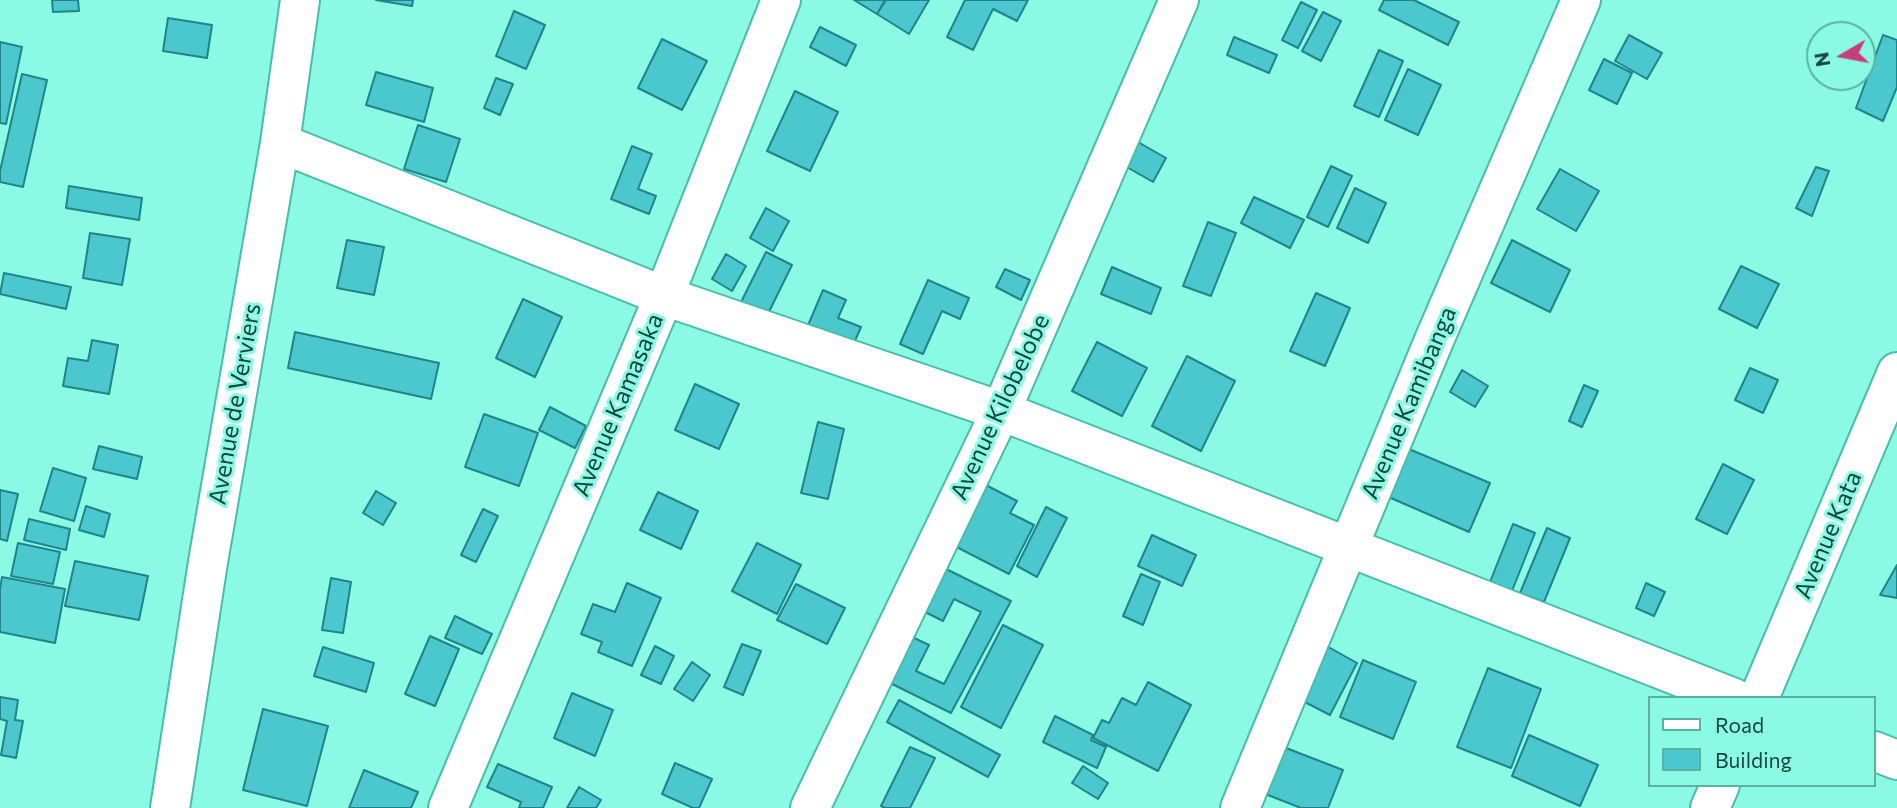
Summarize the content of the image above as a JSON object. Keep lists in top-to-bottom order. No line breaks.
{"streets":{"street":["Avenue Kamibanga","Avenue de Verviers","Avenue Kamasaka","Avenue Kilobelobe","Avenue Kata"]},"legend":["Road","Building"],"north":"left"}
